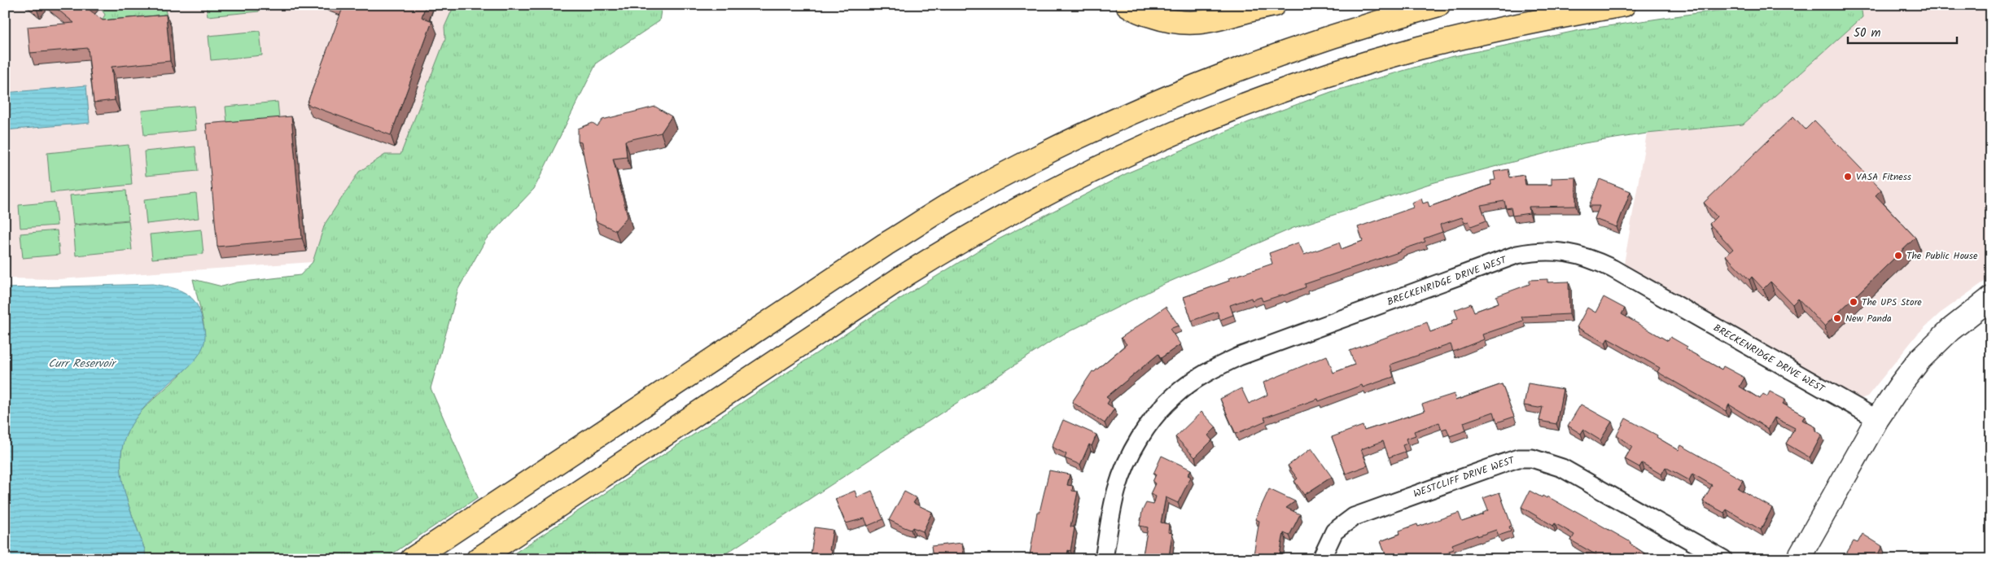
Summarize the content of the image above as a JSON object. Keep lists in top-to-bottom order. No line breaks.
{"streets":{"street":["BRECKENRIDGE DRIVE WEST","WESTCLIFF DRIVE WEST"]},"water":["Curr Reservoir"],"places":["VASA Fitness","The Public House","The UPS Store","New Panda"],"scale_bar":"50 m"}
